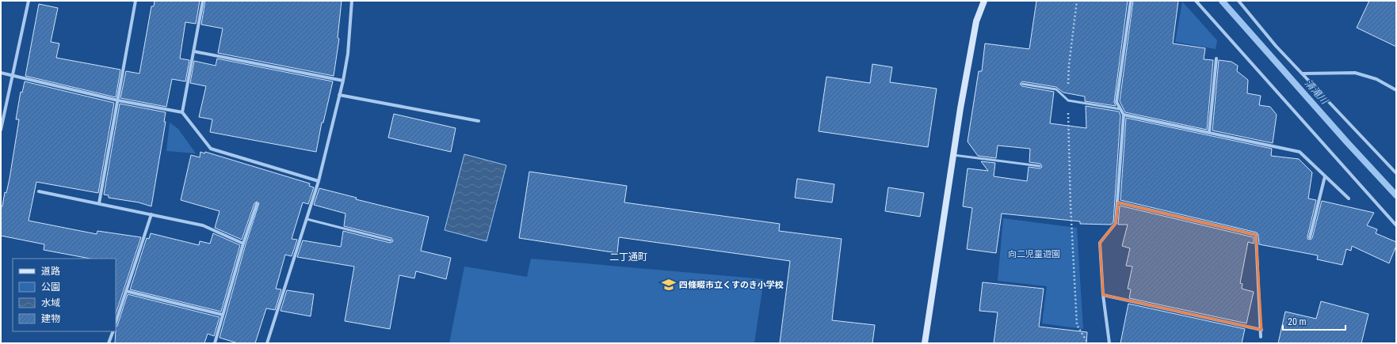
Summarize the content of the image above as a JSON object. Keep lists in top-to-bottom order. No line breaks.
{"districts":["二丁通町"],"water":["清滝川"],"parks":["向二児童遊園"],"places":{"school or university":["四條畷市立くすのき小学校"]},"legend":["道路","公園","水域","建物"],"scale_bar":"20 m"}
